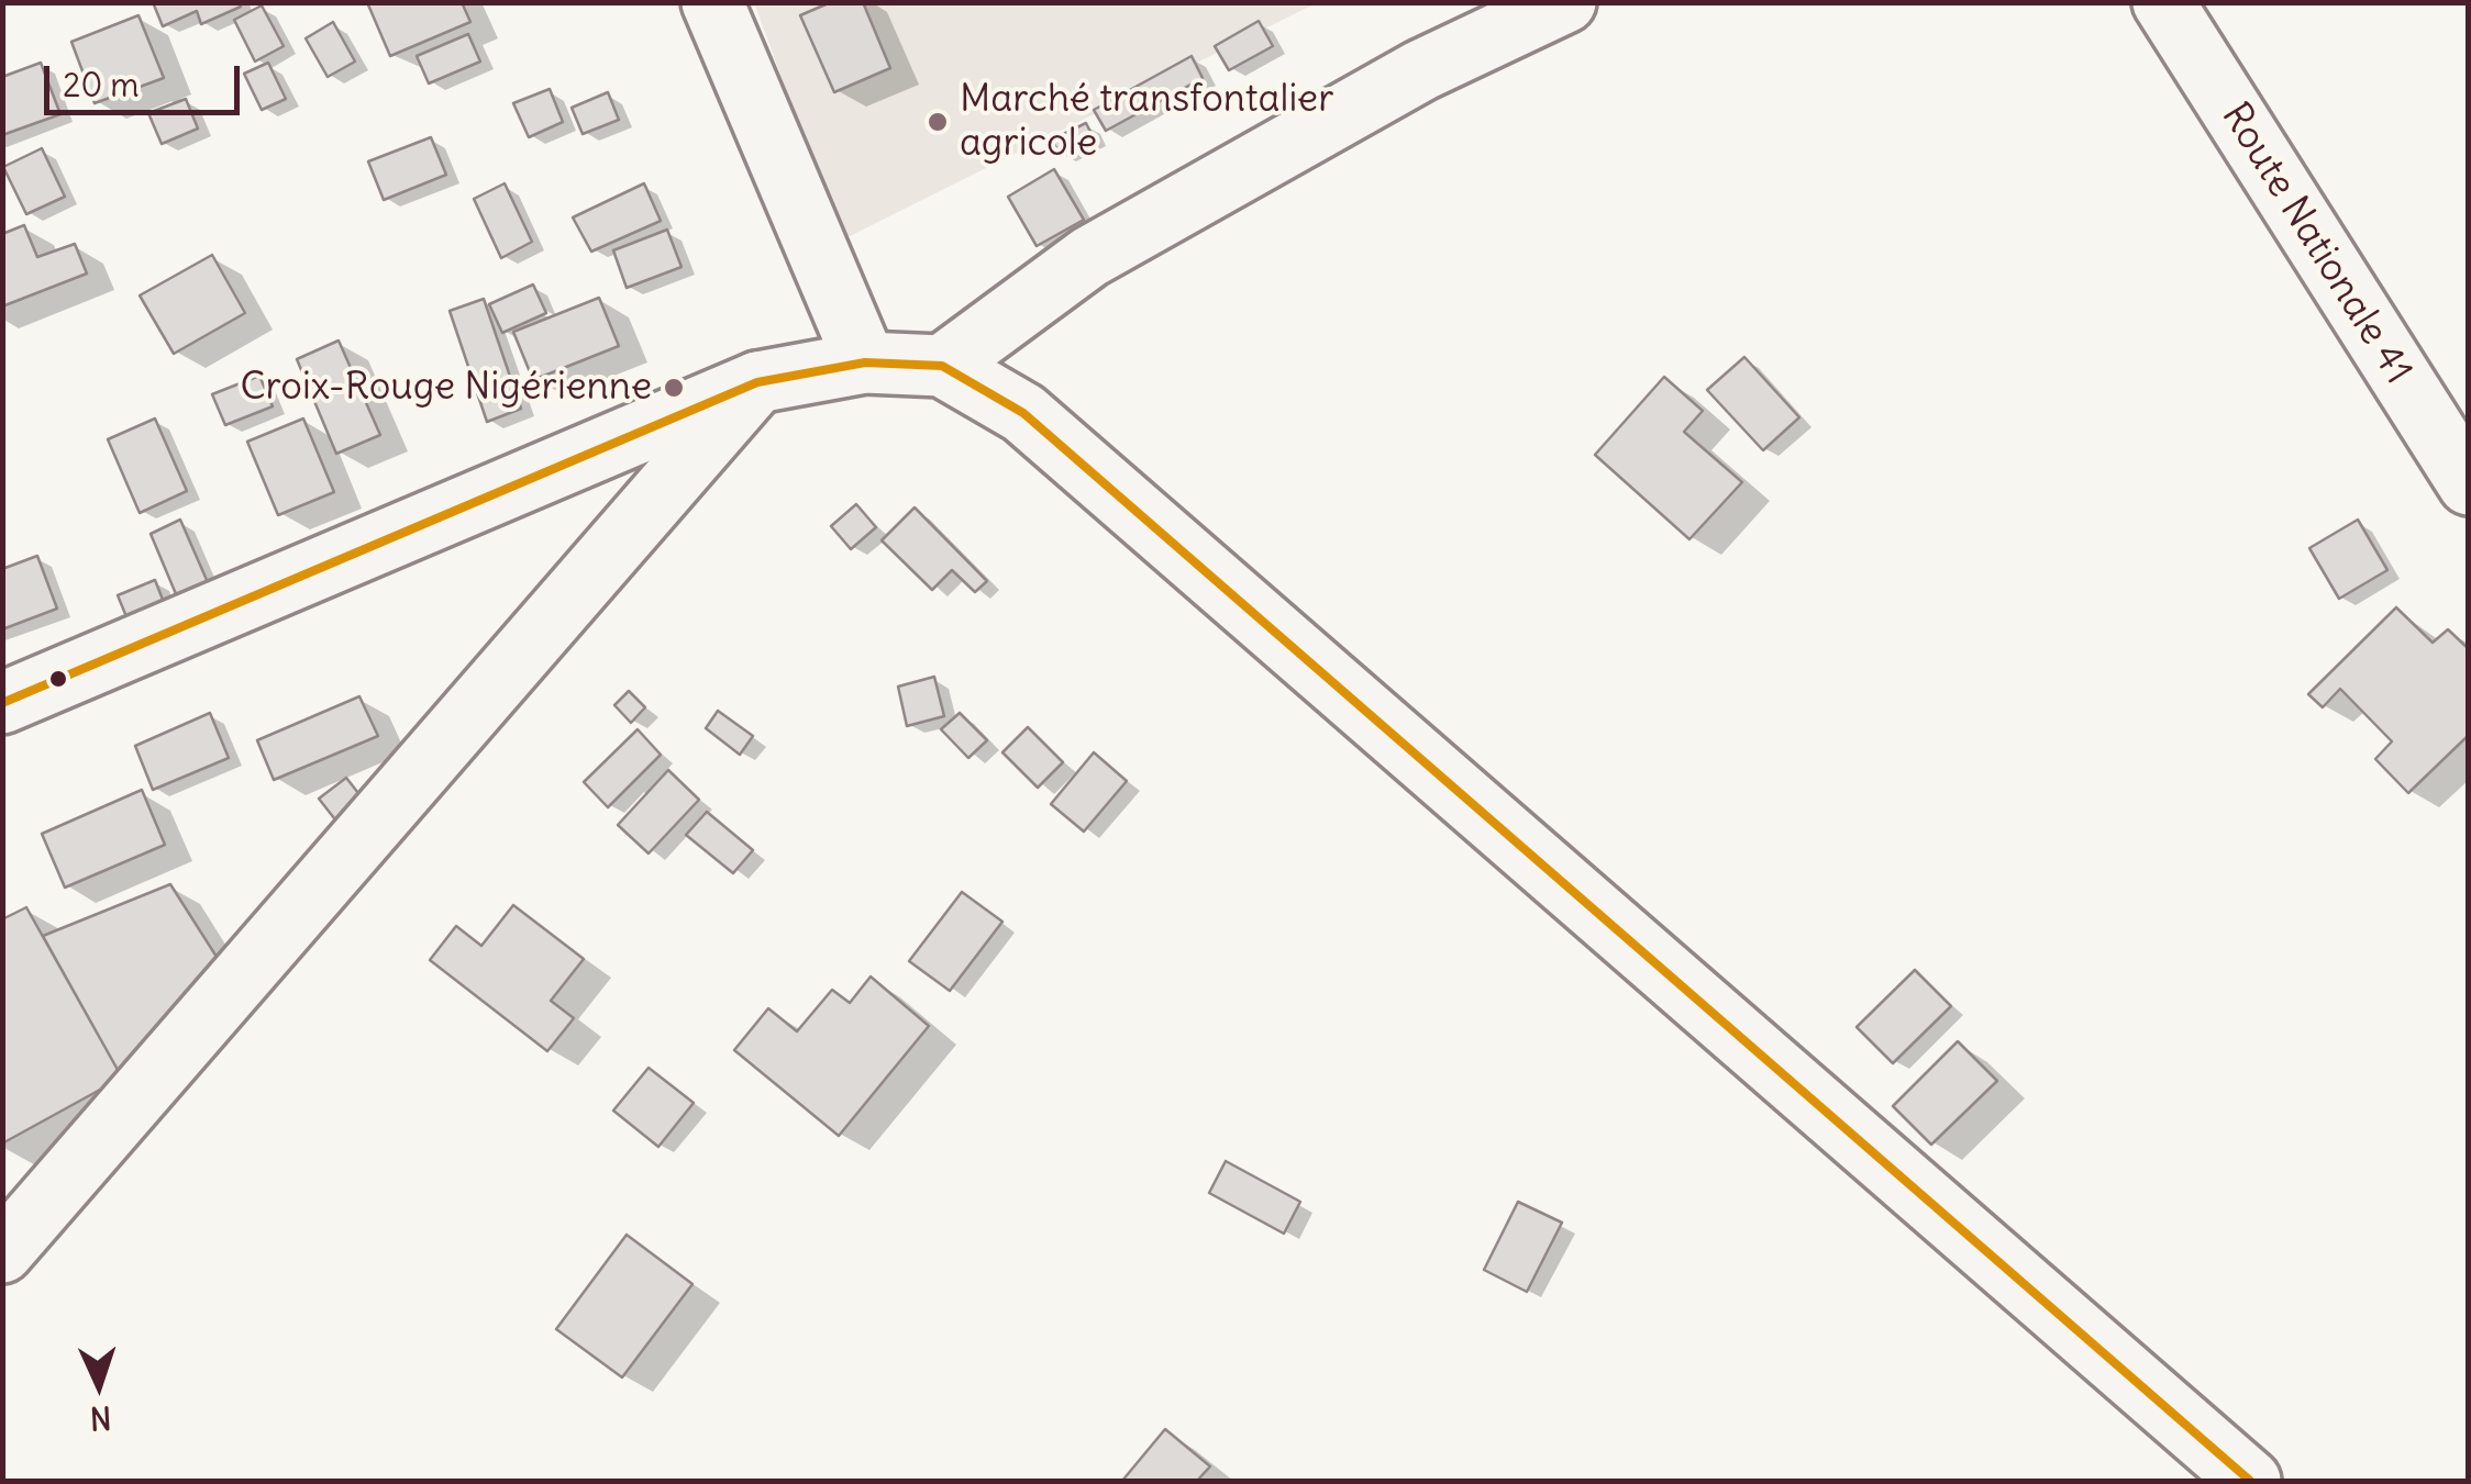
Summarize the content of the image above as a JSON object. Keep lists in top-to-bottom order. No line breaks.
{"streets":{"street":["Route Nationale 41"]},"places":["Marché transfontalier agricole","Croix-Rouge Nigérienne"],"scale_bar":"20 m","north":"bottom"}
